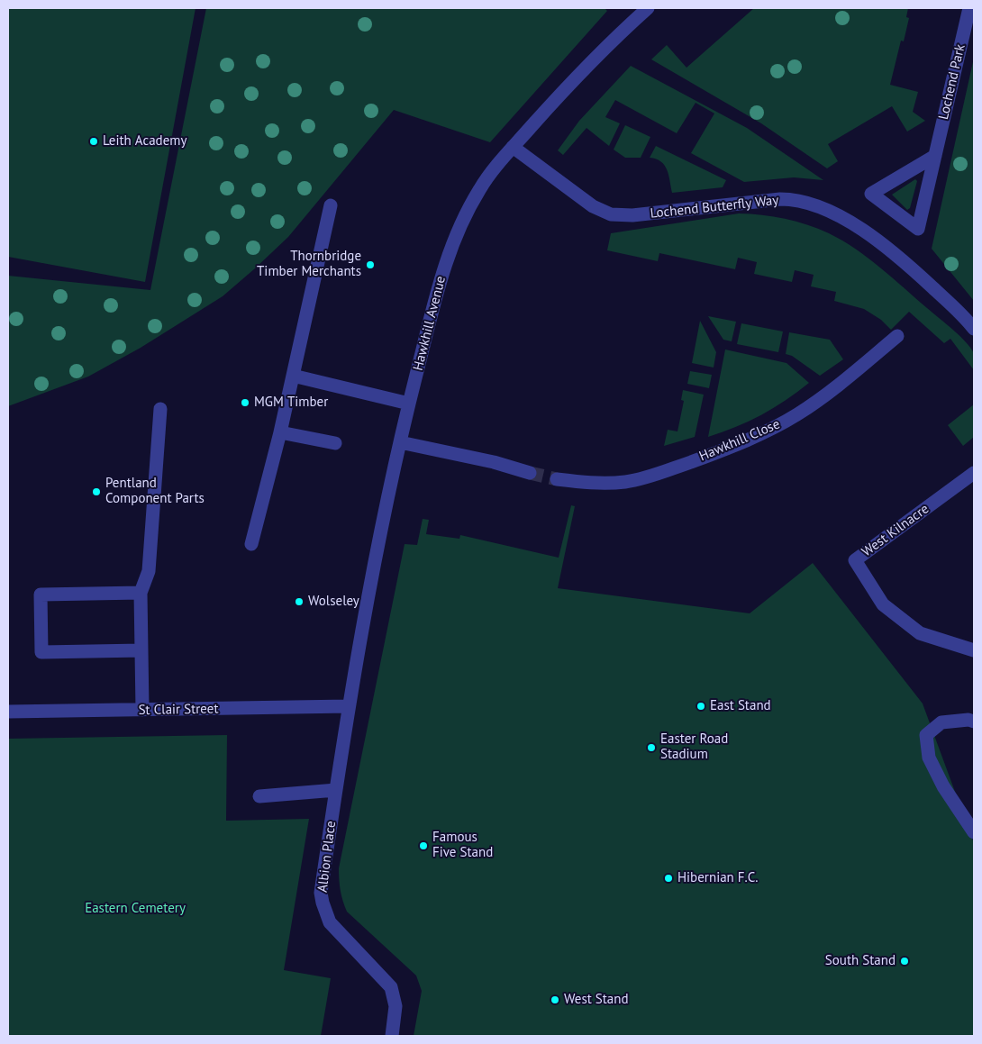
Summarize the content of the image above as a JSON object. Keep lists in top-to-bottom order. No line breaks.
{"streets":{"street":["Lochend Park","Lochend Butterfly Way","Hawkhill Avenue","Hawkhill Close","West Kilnacre","St Clair Street","Albion Place"]},"crossings":[["Lochend Butterfly Way","Hawkhill Avenue"],["Hawkhill Avenue","St Clair Street"],["Hawkhill Avenue","Albion Place"],["St Clair Street","Albion Place"]],"parks":["Eastern Cemetery"],"places":["Leith Academy","Thornbridge Timber Merchants","MGM Timber","Pentland Component Parts","Wolseley","East Stand","Easter Road Stadium","Famous Five Stand","Hibernian F.C.","South Stand","West Stand"]}
